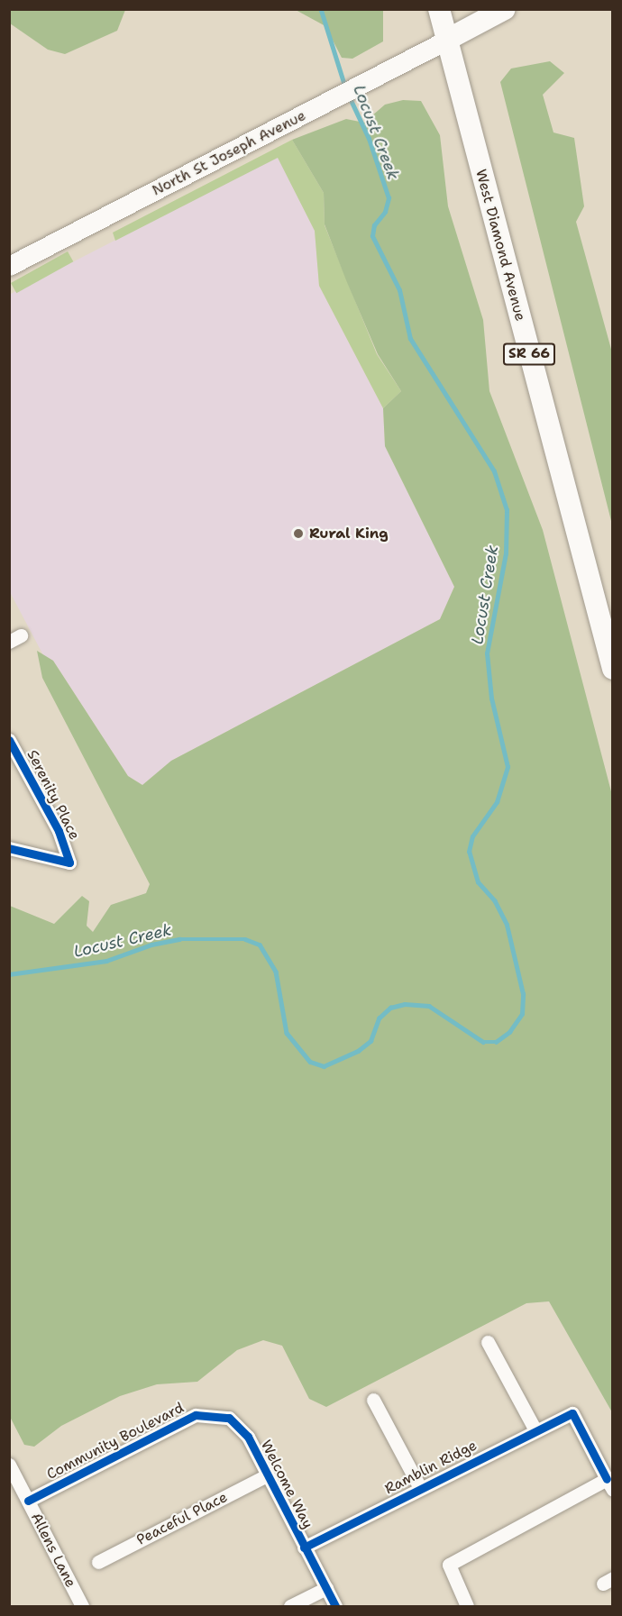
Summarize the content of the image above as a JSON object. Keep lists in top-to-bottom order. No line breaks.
{"streets":{"main road":["North St Joseph Avenue","West Diamond Avenue","SR 66"],"street":["Serenity Place","Community Boulevard","Ramblin Ridge","Welcome Way","Peaceful Place","Allens Lane"]},"crossings":[["North St Joseph Avenue","West Diamond Avenue"],["Community Boulevard","Welcome Way"],["Community Boulevard","Allens Lane"],["Ramblin Ridge","Welcome Way"],["Welcome Way","Peaceful Place"]],"water":["Locust Creek"],"places":["Rural King"]}
